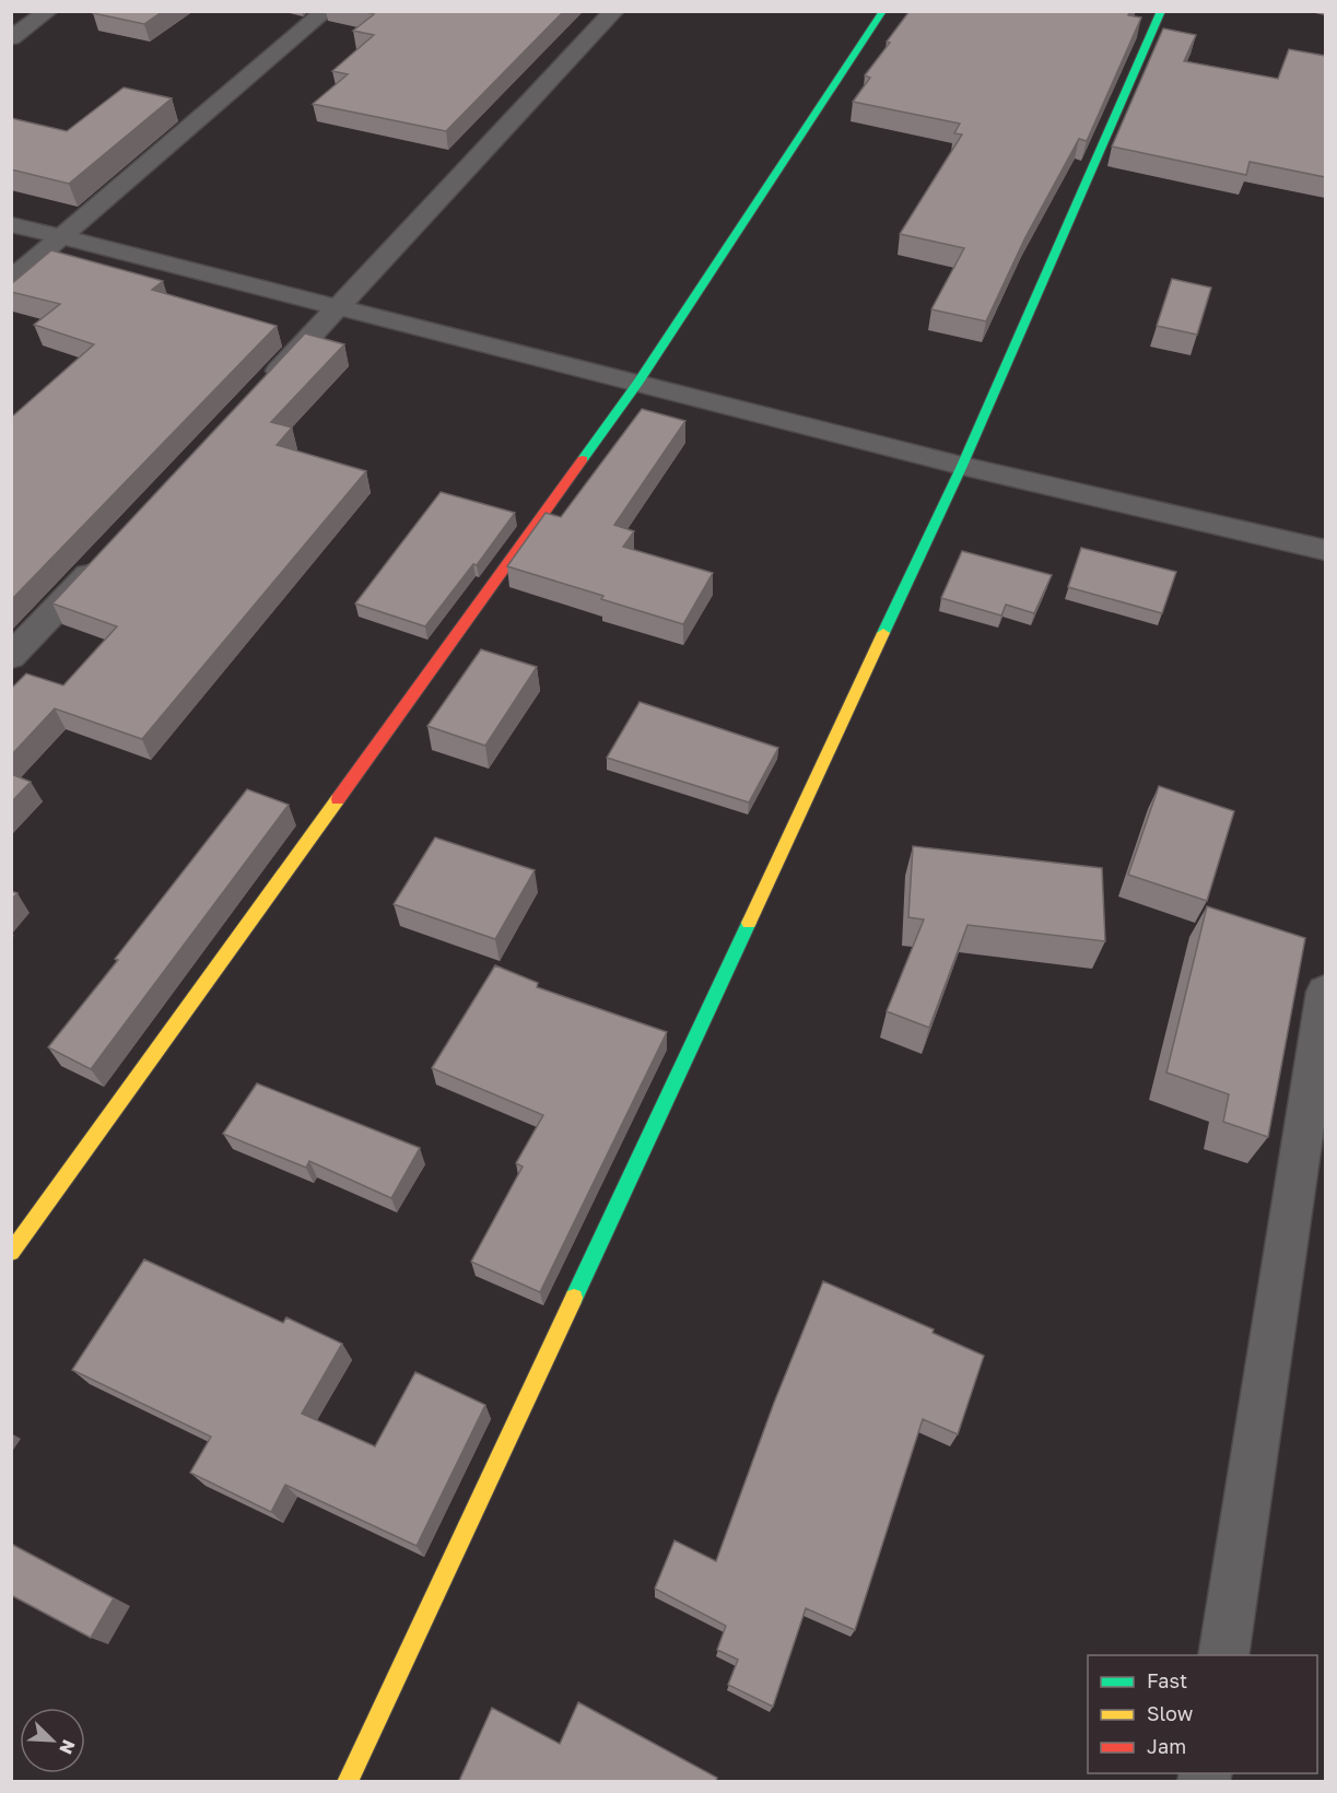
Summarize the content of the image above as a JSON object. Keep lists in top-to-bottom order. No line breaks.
{"legend":["Fast","Slow","Jam"],"north":"bottom right"}
